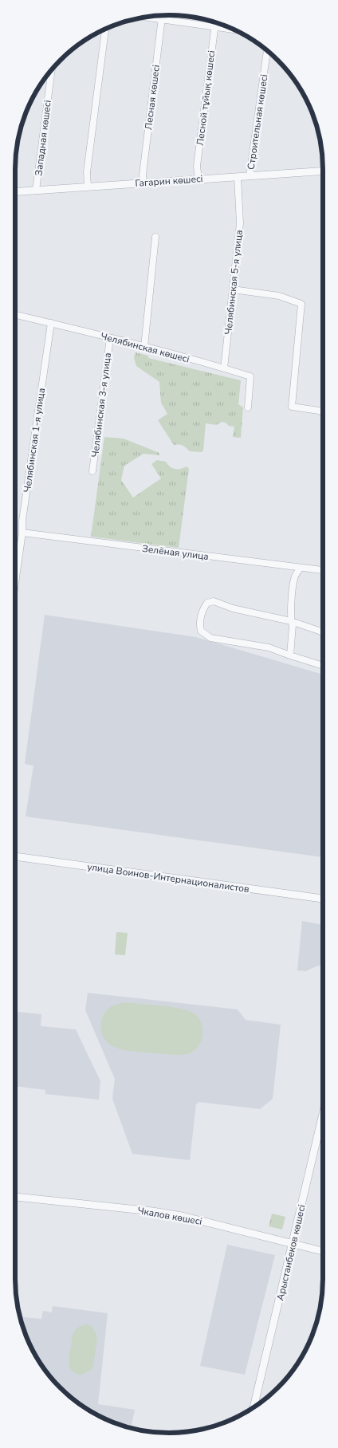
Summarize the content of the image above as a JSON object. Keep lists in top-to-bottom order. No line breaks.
{"streets":{"street":["Лесная көшесі","Лесной тұйық көшесі","Строительная көшесі","Западная көшесі","Гагарин көшесі","Челябинская 5-я улица","Челябинская көшесі","Челябинская 3-я улица","Челябинская 1-я улица","Зелёная улица","улица Воинов-Интернационалистов","Чкалов көшесі","Арыстанбеков көшесі"]},"crossings":[["Лесная көшесі","Гагарин көшесі"],["Лесной тұйық көшесі","Гагарин көшесі"],["Строительная көшесі","Гагарин көшесі"],["Западная көшесі","Гагарин көшесі"],["Гагарин көшесі","Челябинская 5-я улица"],["Челябинская 5-я улица","Челябинская көшесі"],["Челябинская көшесі","Челябинская 3-я улица"],["Челябинская көшесі","Челябинская 1-я улица"],["Челябинская 1-я улица","Зелёная улица"],["Чкалов көшесі","Арыстанбеков көшесі"]]}
